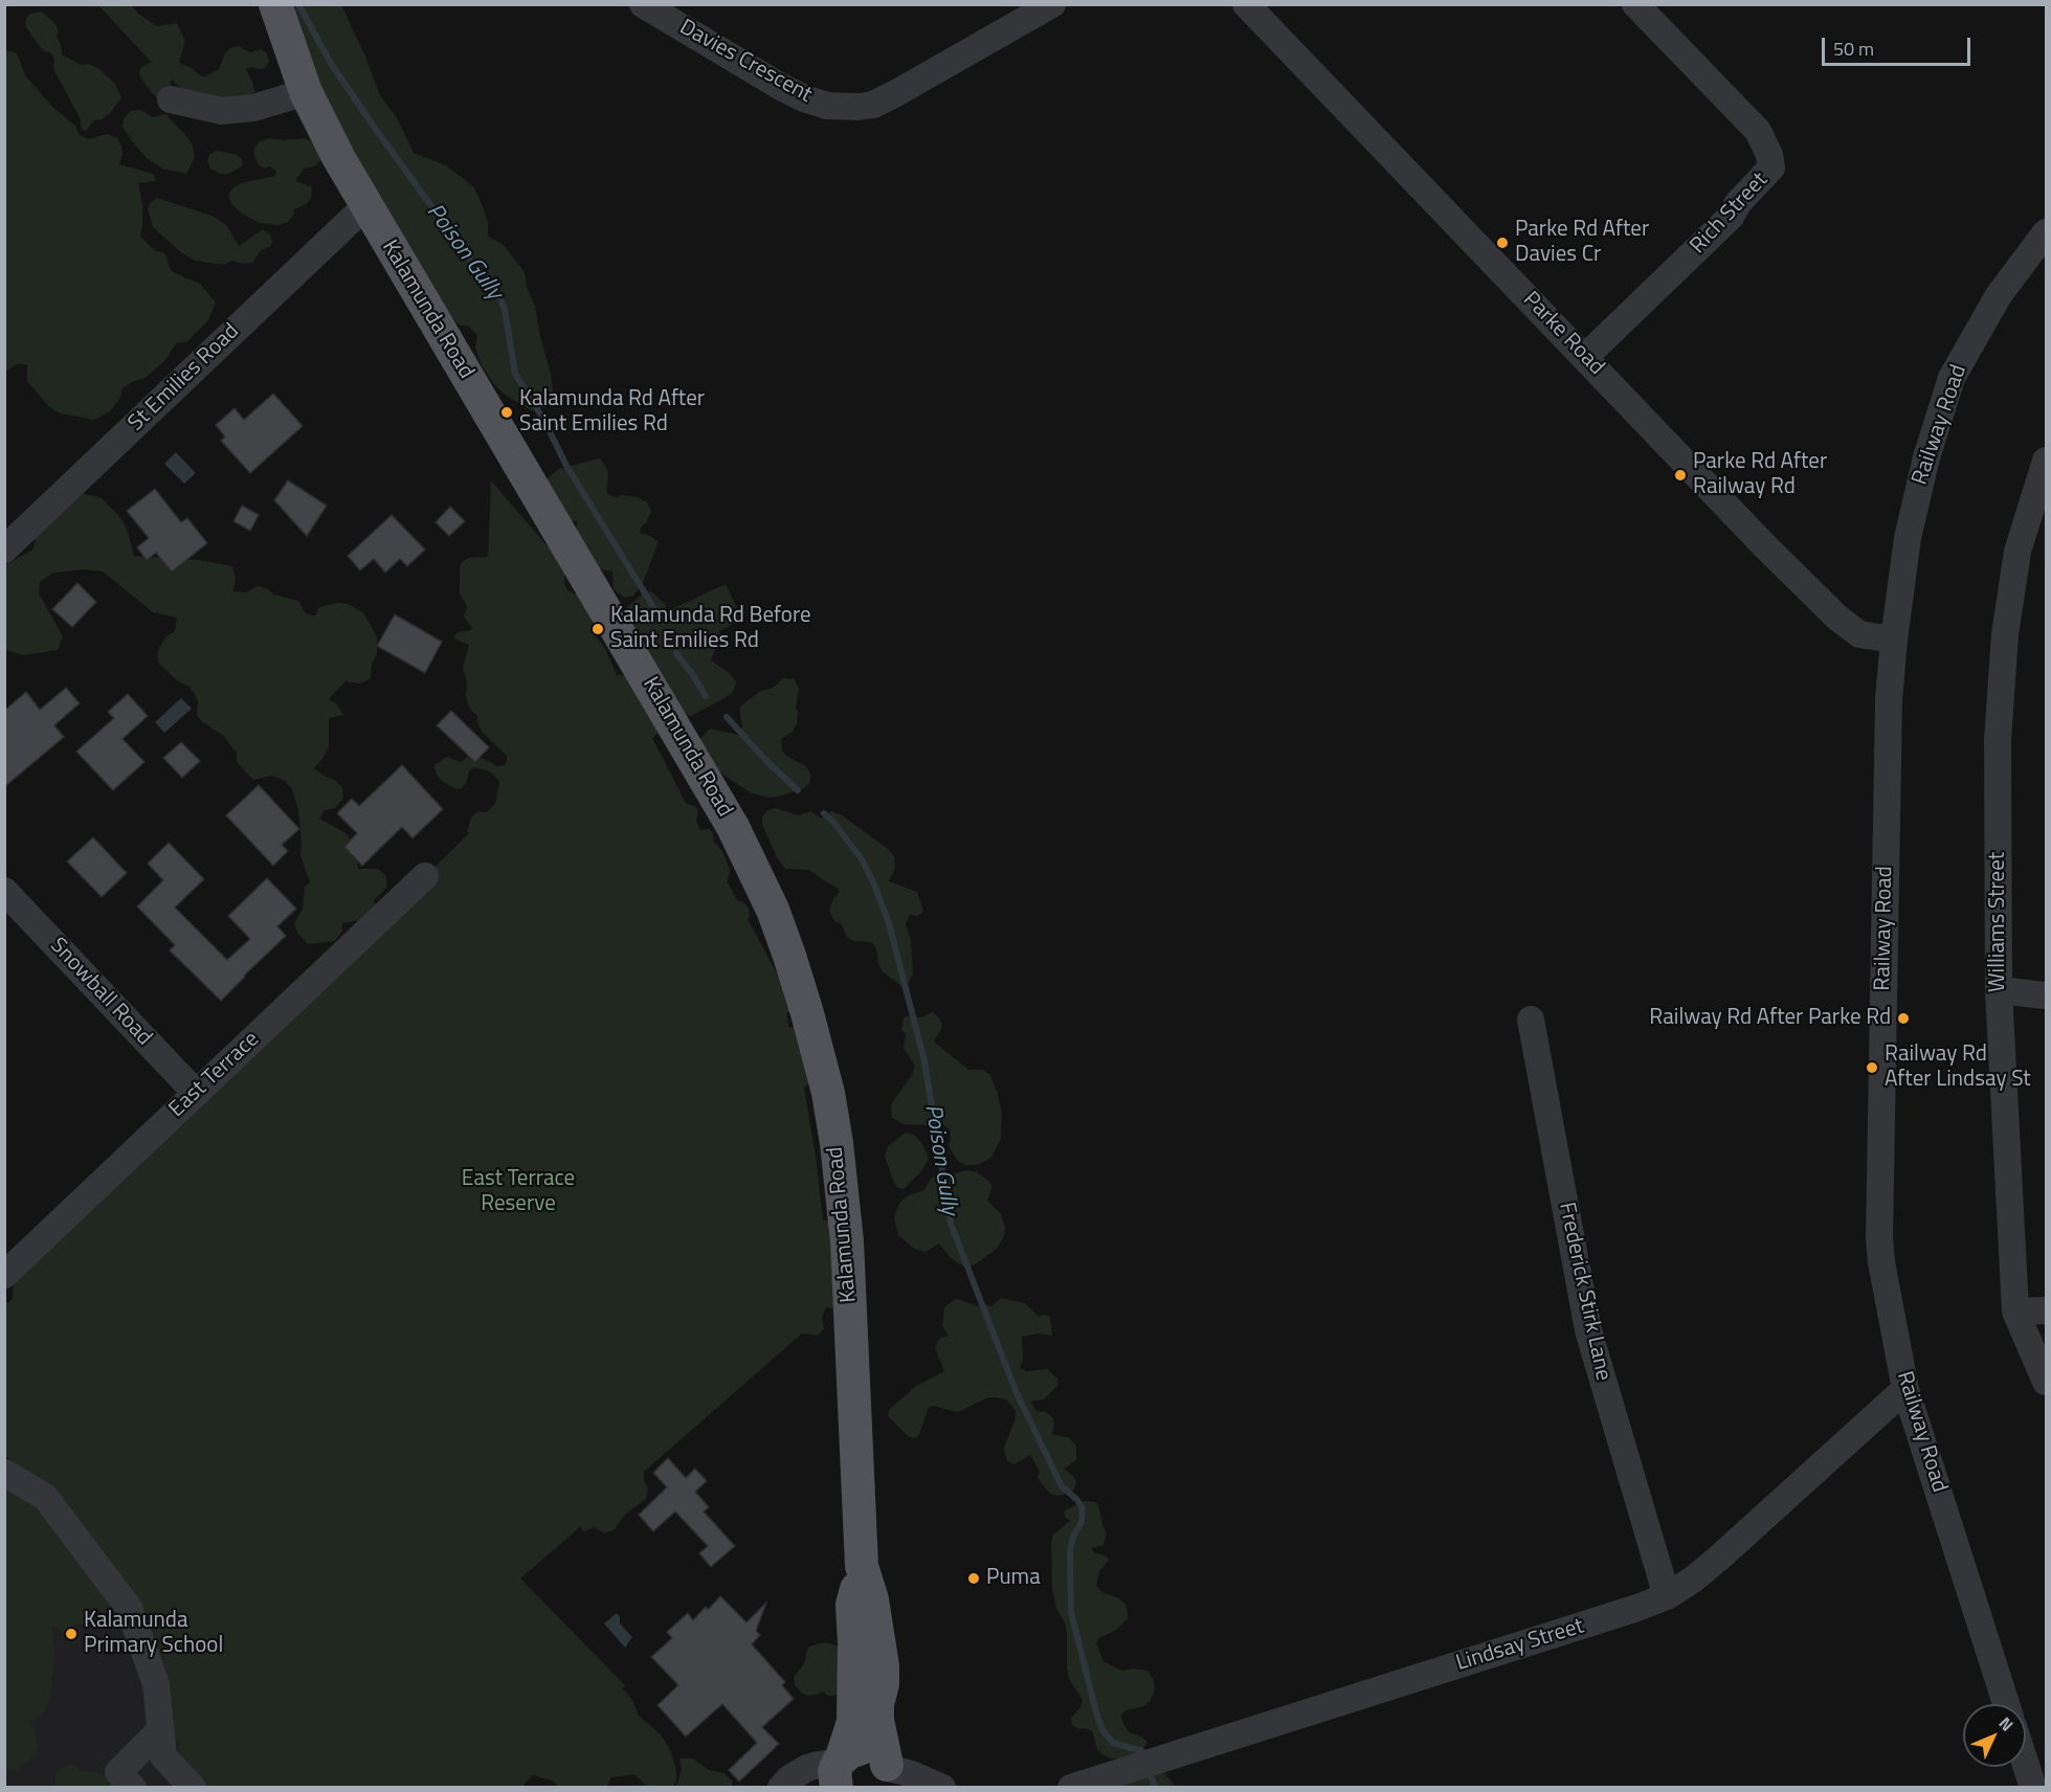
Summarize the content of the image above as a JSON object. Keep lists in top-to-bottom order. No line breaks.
{"streets":{"main road":["Kalamunda Road"],"street":["Davies Crescent","Rich Street","Parke Road","St Emilies Road","Railway Road","Williams Street","Snowball Road","East Terrace","Frederick Stirk Lane","Lindsay Street"]},"crossings":[["Rich Street","Parke Road"],["Kalamunda Road","St Emilies Road"],["Parke Road","Railway Road"],["Railway Road","Lindsay Street"],["Snowball Road","East Terrace"],["Frederick Stirk Lane","Lindsay Street"]],"water":["Poison Gully"],"parks":["East Terrace Reserve"],"places":["Parke Rd After Davies Cr","Kalamunda Rd After Saint Emilies Rd","Parke Rd After Railway Rd","Kalamunda Rd Before Saint Emilies Rd","Railway Rd After Parke Rd","Railway Rd After Lindsay St","Puma","Kalamunda Primary School"],"scale_bar":"50 m","north":"top right"}
